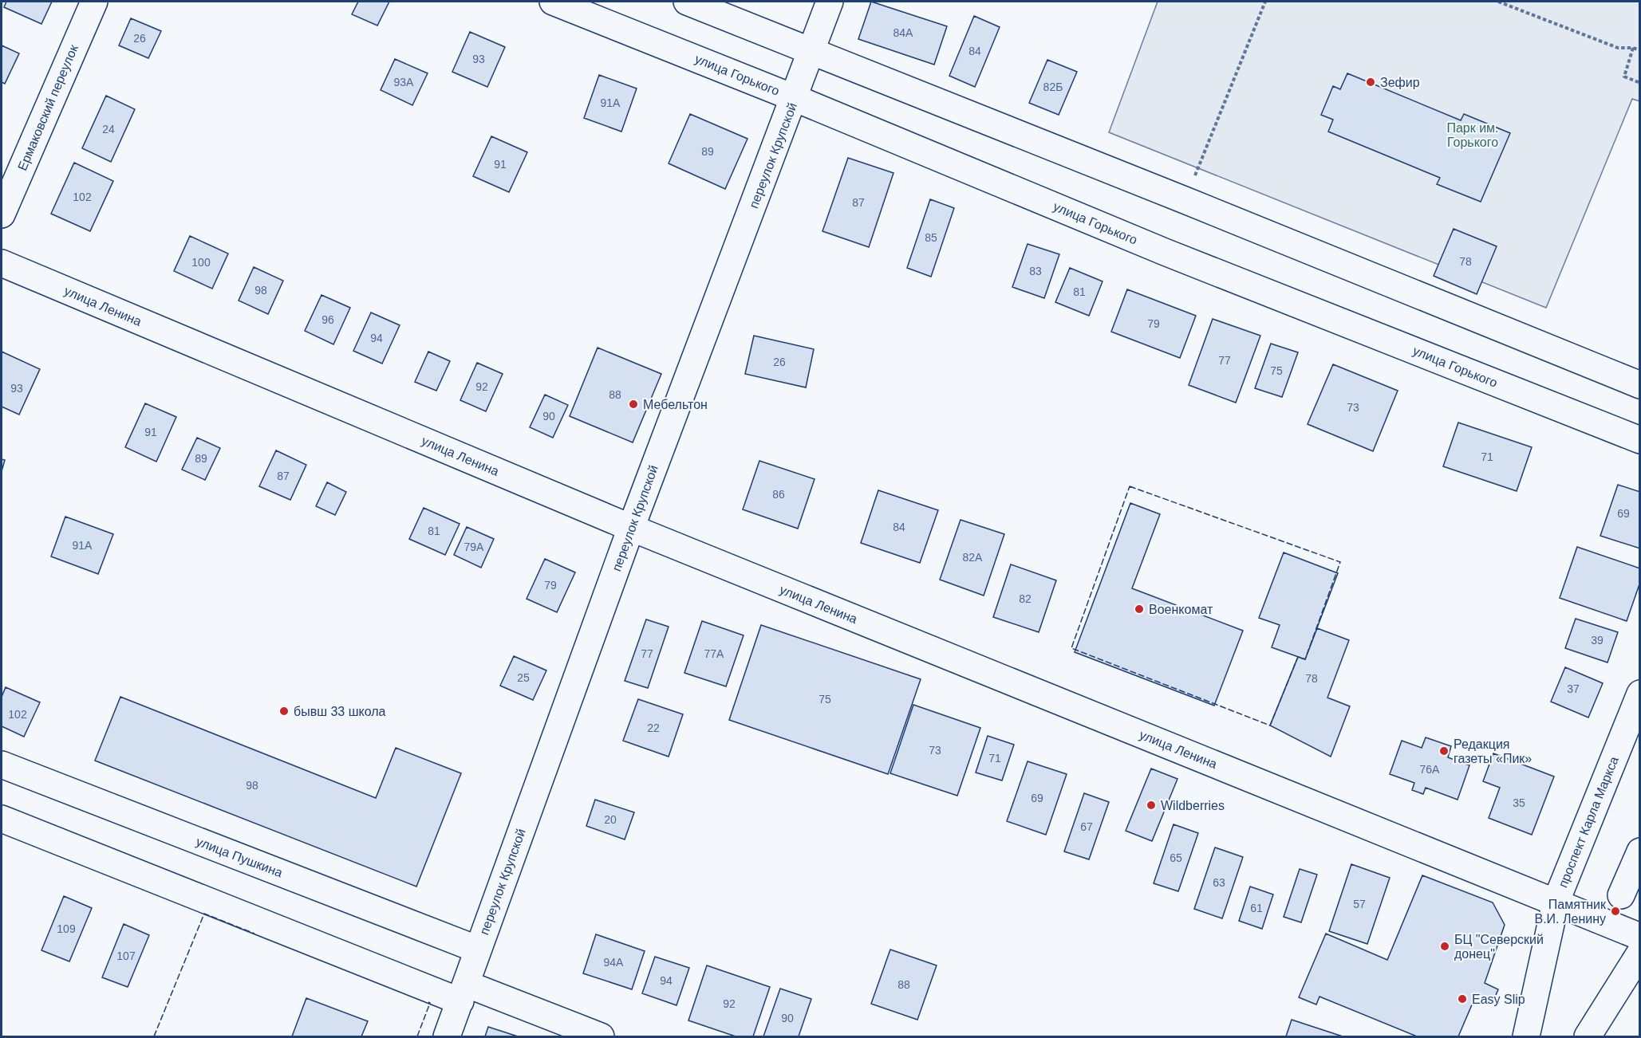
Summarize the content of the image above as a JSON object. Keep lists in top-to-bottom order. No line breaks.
{"streets":{"street":["улица Горького","Ермаковский переулок","переулок Крупской","улица Ленина","проспект Карла Маркса","улица Пушкина"]},"crossings":[["улица Горького","переулок Крупской"],["переулок Крупской","улица Ленина"],["переулок Крупской","улица Пушкина"],["улица Ленина","проспект Карла Маркса"]],"parks":["Парк им. Горького"],"places":["Зефир","Мебельтон","Военкомат","бывш 33 школа","Редакция газеты «Пик»","Wildberries","Памятник В.И. Ленину","БЦ \"Северский донец\"","Easy Slip"],"house_numbers":["84А","26","84","93","93А","82Б","91А","24","89","91","102","87","85","78","100","83","98","81","96","79","94","77","26","75","92","93","88","73","90","91","71","89","87","86","69","84","81","91А","79А","82А","79","82","39","77","77А","25","78","37","75","102","22","73","71","76А","98","69","35","20","67","65","63","57","61","109","107","94А","94","88","92","90"]}
